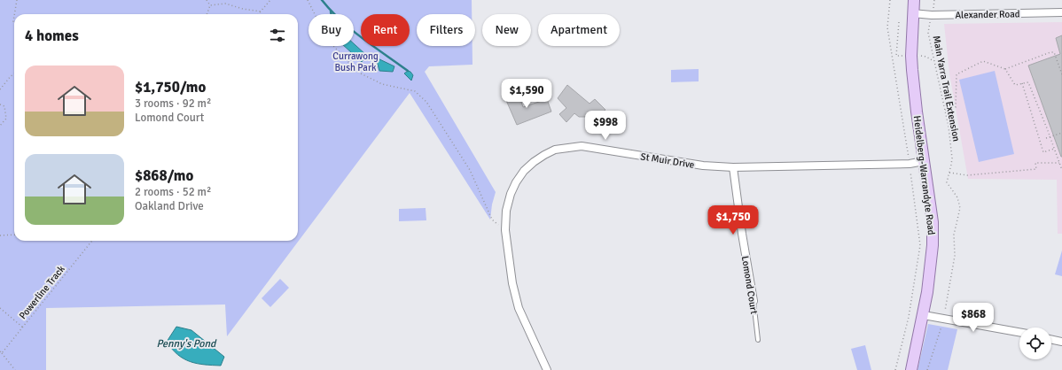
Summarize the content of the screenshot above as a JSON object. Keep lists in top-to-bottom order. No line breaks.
{"streets":{"main road":["Heidelberg-Warrandyte Road"],"street":["Alexander Road","St Muir Drive","Lomond Court"],"path":["Main Yarra Trail Extension","Powerline Track"]},"crossings":[["Alexander Road","Main Yarra Trail Extension"],["Alexander Road","Heidelberg-Warrandyte Road"],["St Muir Drive","Heidelberg-Warrandyte Road"],["St Muir Drive","Lomond Court"]],"water":["Penny's Pond"],"parks":["Currawong Bush Park"],"page":{"chip":["Buy","Rent","Filters","New","Apartment"],"heading":"4 homes","list":[{"name":"$1,750/mo","note":"3 rooms · 92 m² · Lomond Court"},{"name":"$868/mo","note":"2 rooms · 52 m² · Oakland Drive"}],"price":["$1,590","$998","$1,750","$868"]}}
